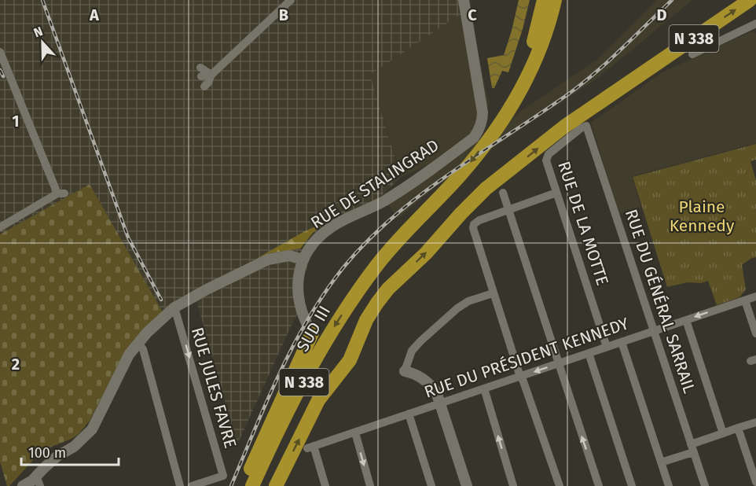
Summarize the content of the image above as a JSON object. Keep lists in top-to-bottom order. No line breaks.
{"streets":{"highway":["N 338","SUD III"],"street":["RUE DE STALINGRAD","RUE DE LA MOTTE","RUE DU GÉNÉRAL SARRAIL","RUE DU PRÉSIDENT KENNEDY","RUE JULES FAVRE"]},"crossings":[["N 338","SUD III"],["RUE DE LA MOTTE","RUE DU GÉNÉRAL SARRAIL"],["RUE DE LA MOTTE","RUE DU PRÉSIDENT KENNEDY"],["RUE DU GÉNÉRAL SARRAIL","RUE DU PRÉSIDENT KENNEDY"]],"parks":["Plaine Kennedy"],"scale_bar":"100 m","north":"top","grid":{"columns":["A","B","C","D"],"rows":["1","2"]}}
